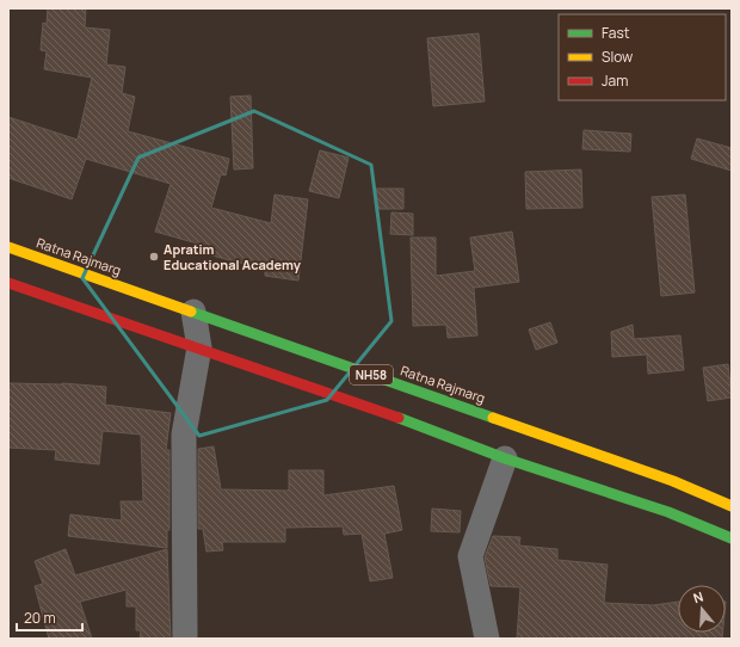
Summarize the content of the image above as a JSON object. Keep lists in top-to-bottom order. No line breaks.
{"streets":{"main road":["Ratna Rajmarg","NH58"]},"places":["Apratim Educational Academy"],"legend":["Fast","Slow","Jam"],"scale_bar":"20 m","north":"top"}
